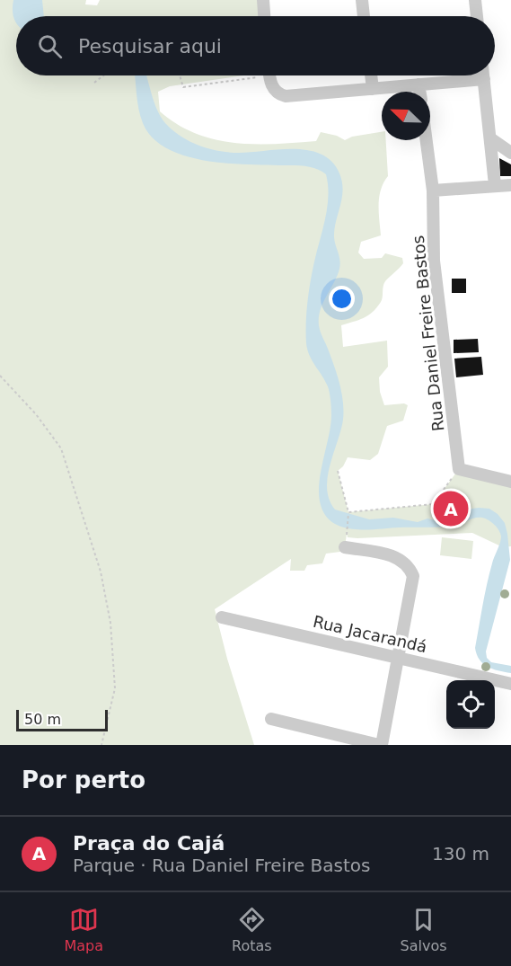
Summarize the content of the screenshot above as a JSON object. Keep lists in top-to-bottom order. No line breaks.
{"streets":{"street":["Rua Daniel Freire Bastos","Rua Jacarandá"]},"scale_bar":"50 m","north":"top left","page":{"search":"Pesquisar aqui","pins":"A","scale":"50 m","heading":"Por perto","list":[{"mark":"A","name":"Praça do Cajá","note":"Parque · Rua Daniel Freire Bastos","value":"130 m"}],"nav":["Mapa","Rotas","Salvos"]}}
